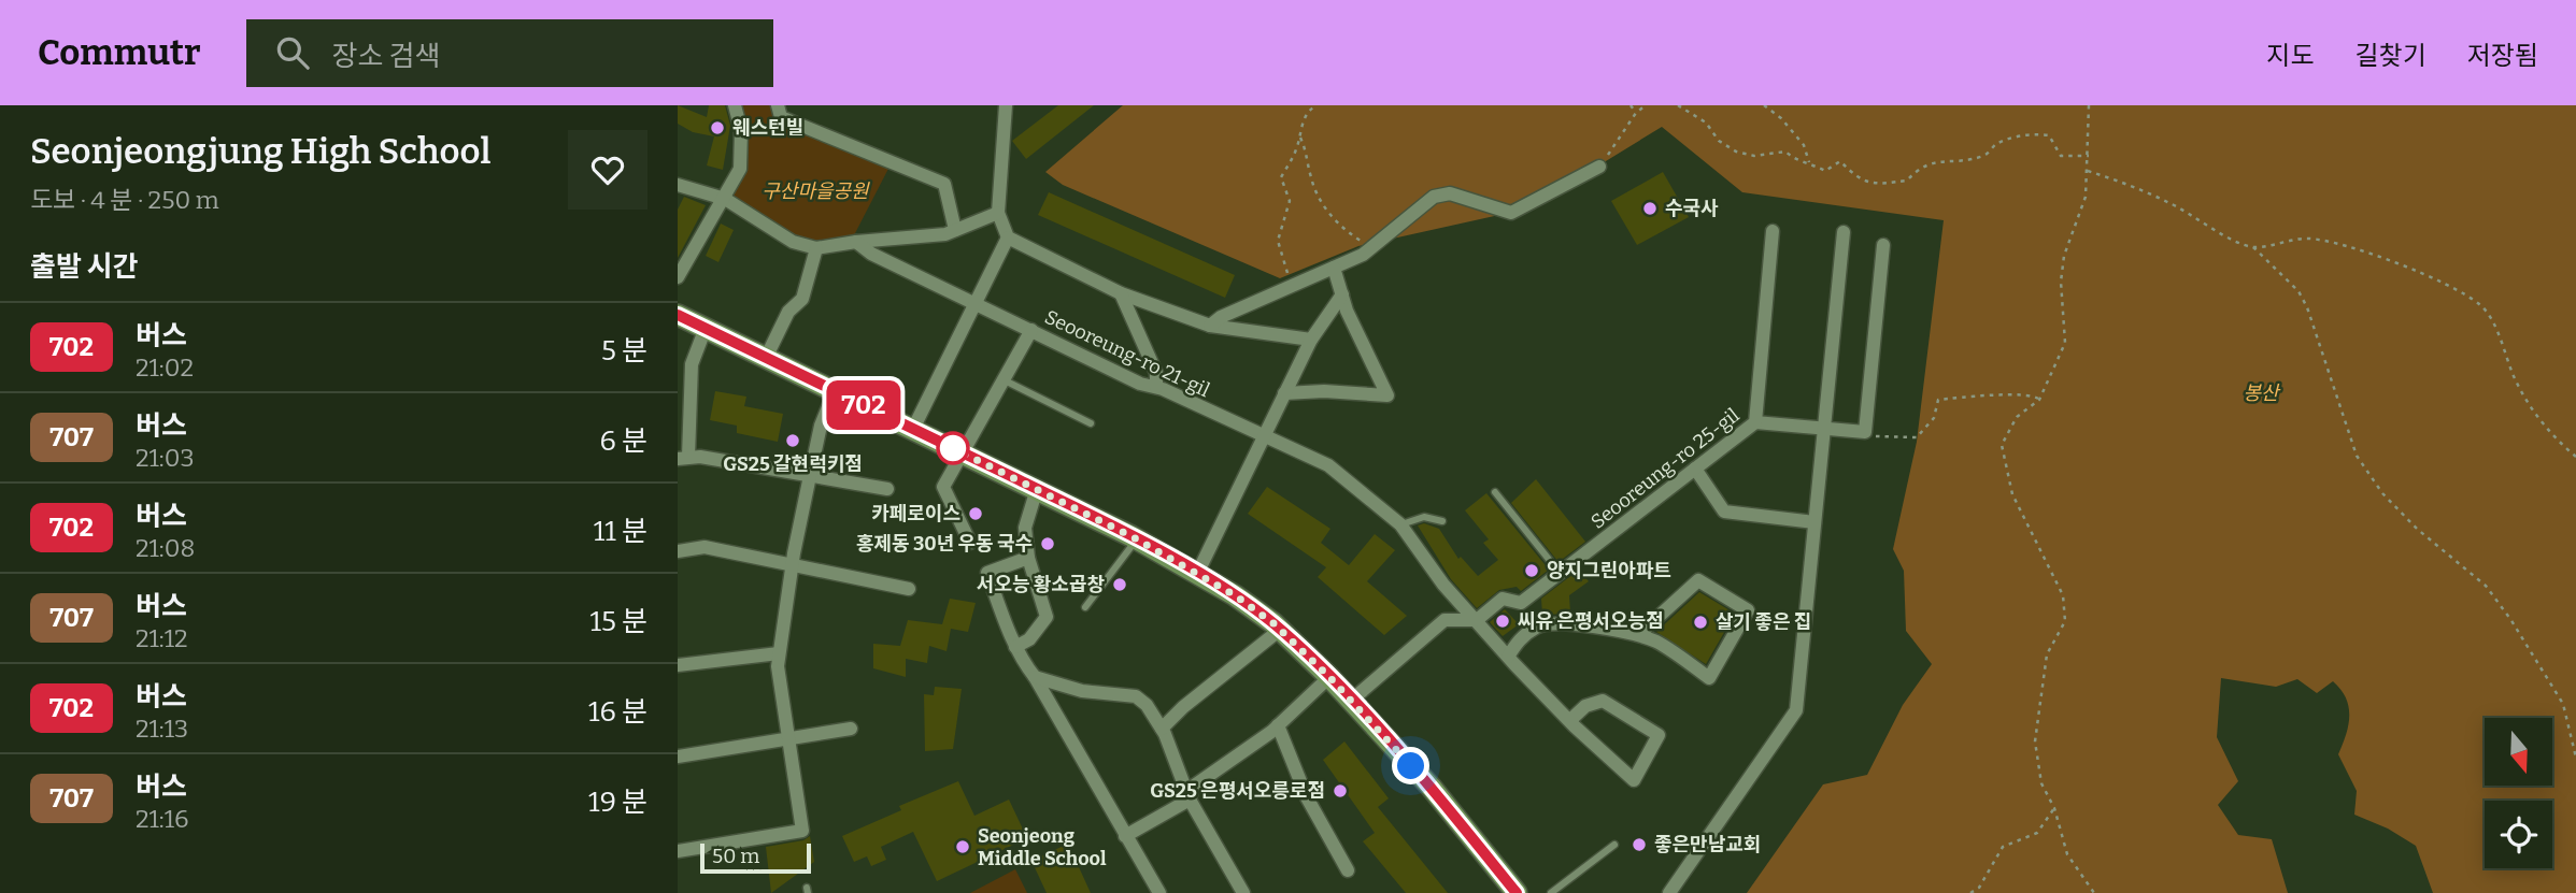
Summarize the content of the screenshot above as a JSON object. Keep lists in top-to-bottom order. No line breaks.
{"streets":{"street":["Seooreung-ro 21-gil","Seooreung-ro 25-gil"]},"parks":["구산마을공원","봉산"],"places":["웨스턴빌","수국사","GS25 갈현럭키점","카페로이스","홍제동 30년 우동 국수","양지그린아파트","서오능 황소곱창","씨유 은평서오능점","살기 좋은 집","GS25 은평서오릉로점","좋은만남교회","Seonjeong Middle School"],"lines":["bus line 702"],"scale_bar":"50 m","north":"bottom","page":{"header":"Commutr","search":"장소 검색","nav":["지도","길찾기","저장됨"],"heading":[["Seonjeongjung High School","도보 · 4 분 · 250 m"],"출발 시간"],"on_map":"702","list":[{"mark":"702","name":"버스","note":"21:02","value":"5 분"},{"mark":"707","name":"버스","note":"21:03","value":"6 분"},{"mark":"702","name":"버스","note":"21:08","value":"11 분"},{"mark":"707","name":"버스","note":"21:12","value":"15 분"},{"mark":"702","name":"버스","note":"21:13","value":"16 분"},{"mark":"707","name":"버스","note":"21:16","value":"19 분"}],"scale":"50 m"}}
